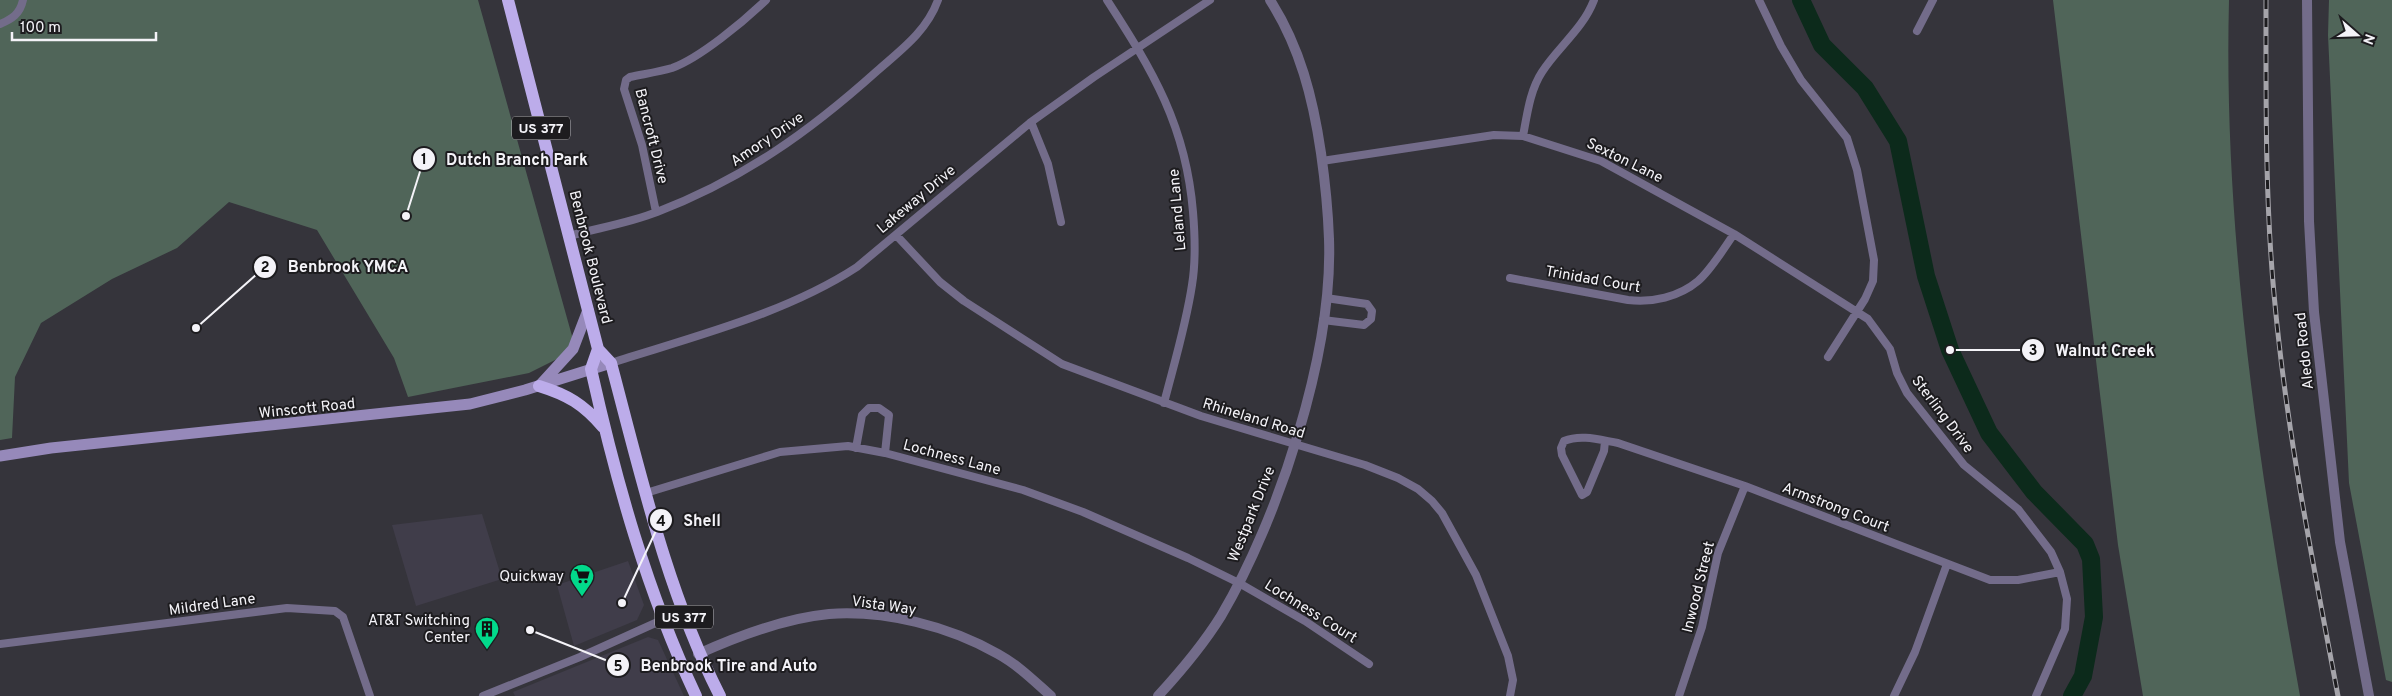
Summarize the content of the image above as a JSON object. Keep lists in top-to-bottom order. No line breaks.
{"streets":{"highway":["US 377","Benbrook Boulevard"],"main road":["Winscott Road"],"street":["Bancroft Drive","Amory Drive","Sexton Lane","Lakeway Drive","Leland Lane","Trinidad Court","Aledo Road","Sterling Drive","Rhineland Road","Lochness Lane","Armstrong Court","Westpark Drive","Inwood Street","Mildred Lane","Vista Way","Lochness Court"]},"crossings":[["US 377","Winscott Road"],["Bancroft Drive","Amory Drive"],["Amory Drive","Benbrook Boulevard"],["Sexton Lane","Trinidad Court"],["Sexton Lane","Sterling Drive"],["Sexton Lane","Westpark Drive"],["Lakeway Drive","Leland Lane"],["Lakeway Drive","Benbrook Boulevard"],["Lakeway Drive","Winscott Road"],["Lakeway Drive","Rhineland Road"],["Leland Lane","Rhineland Road"],["Benbrook Boulevard","Winscott Road"],["Benbrook Boulevard","Lochness Lane"],["Benbrook Boulevard","Vista Way"],["Sterling Drive","Armstrong Court"],["Rhineland Road","Westpark Drive"],["Lochness Lane","Westpark Drive"],["Lochness Lane","Lochness Court"],["Armstrong Court","Inwood Street"],["Westpark Drive","Lochness Court"]],"places":{"other":["Dutch Branch Park","Benbrook YMCA","Walnut Creek","Shell","Benbrook Tire and Auto"],"supermarket":["Quickway"],"building":["AT&T Switching Center"]},"scale_bar":"100 m","north":"right"}
